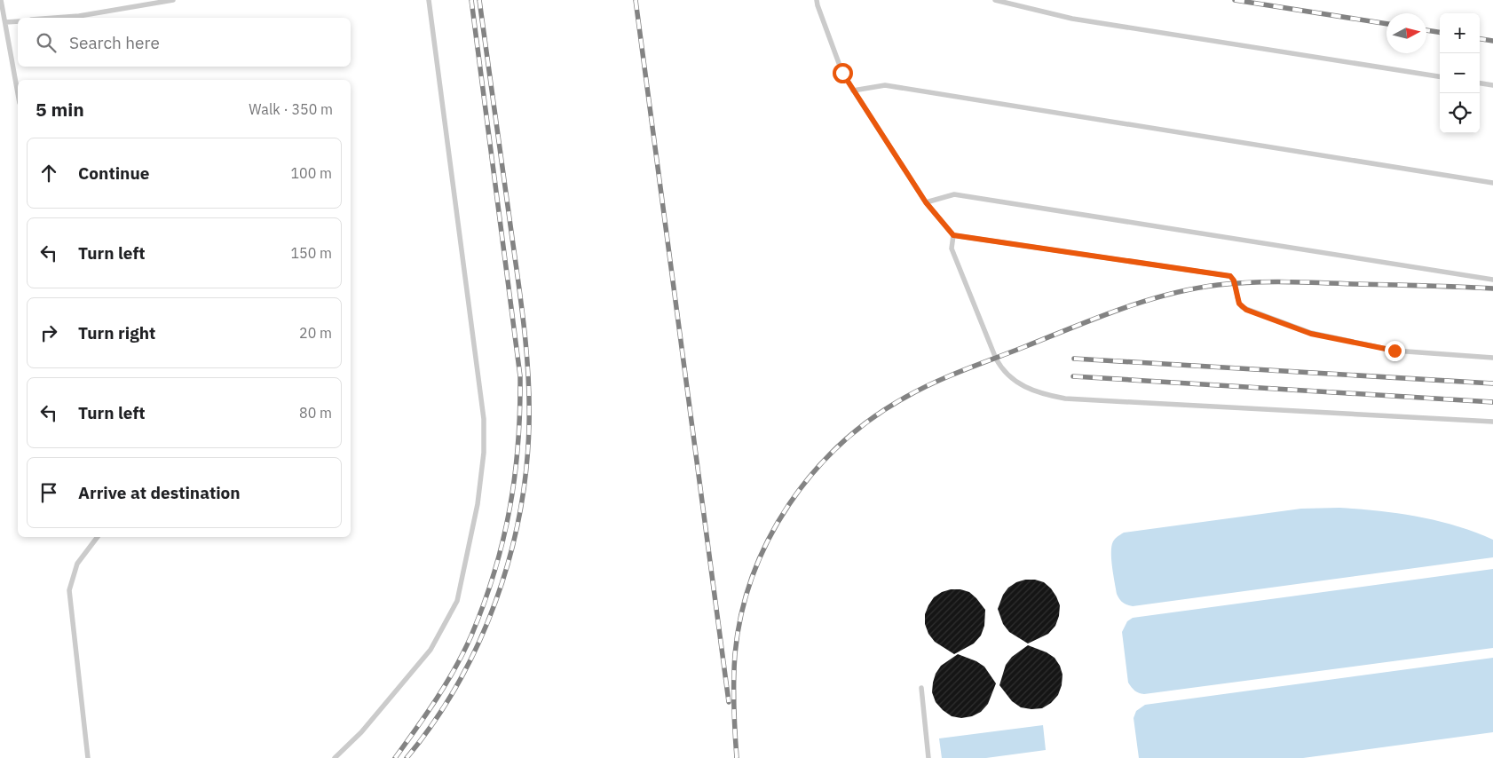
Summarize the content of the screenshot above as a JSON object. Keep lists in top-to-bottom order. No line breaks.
{"north":"right","page":{"map_buttons":["+","−"],"search":"Search here","heading":["5 min","Walk · 350 m"],"list":[["Continue","100 m"],["Turn left","150 m"],["Turn right","20 m"],["Turn left","80 m"],"Arrive at destination"]}}
